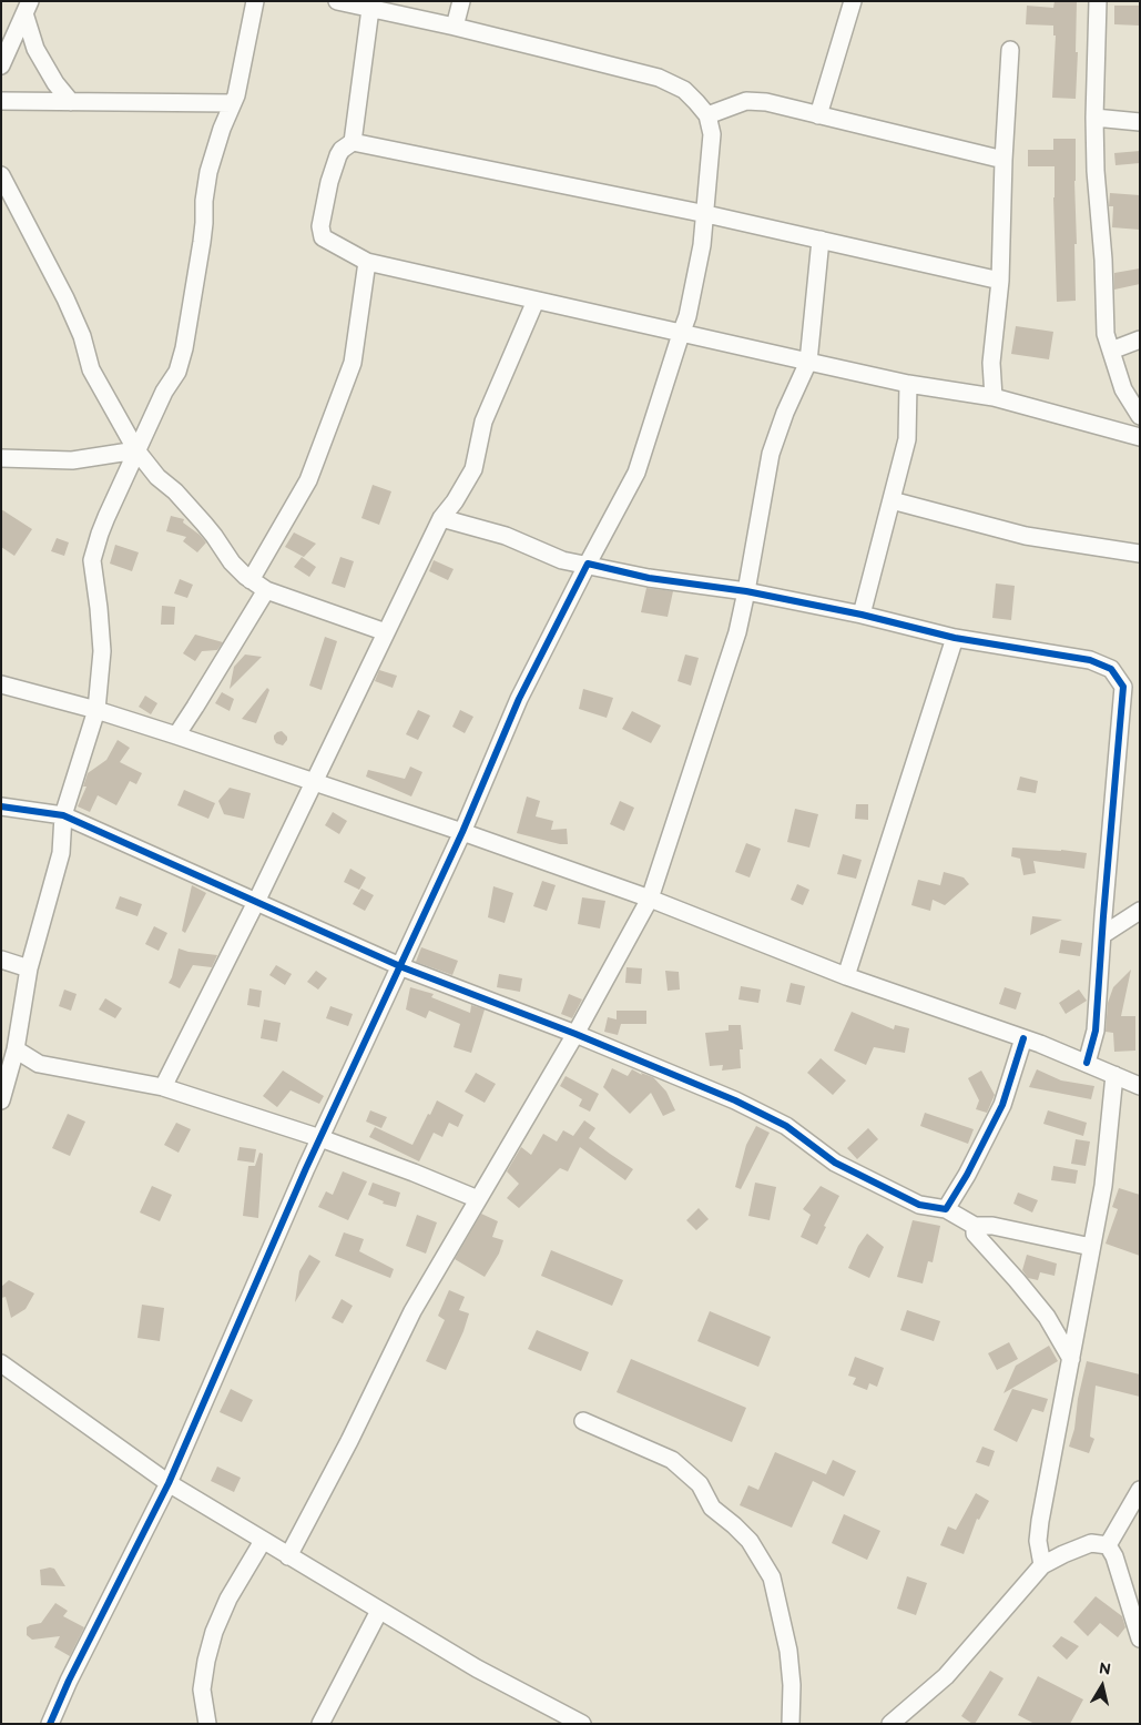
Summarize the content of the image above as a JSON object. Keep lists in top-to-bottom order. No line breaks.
{"north":"top"}
